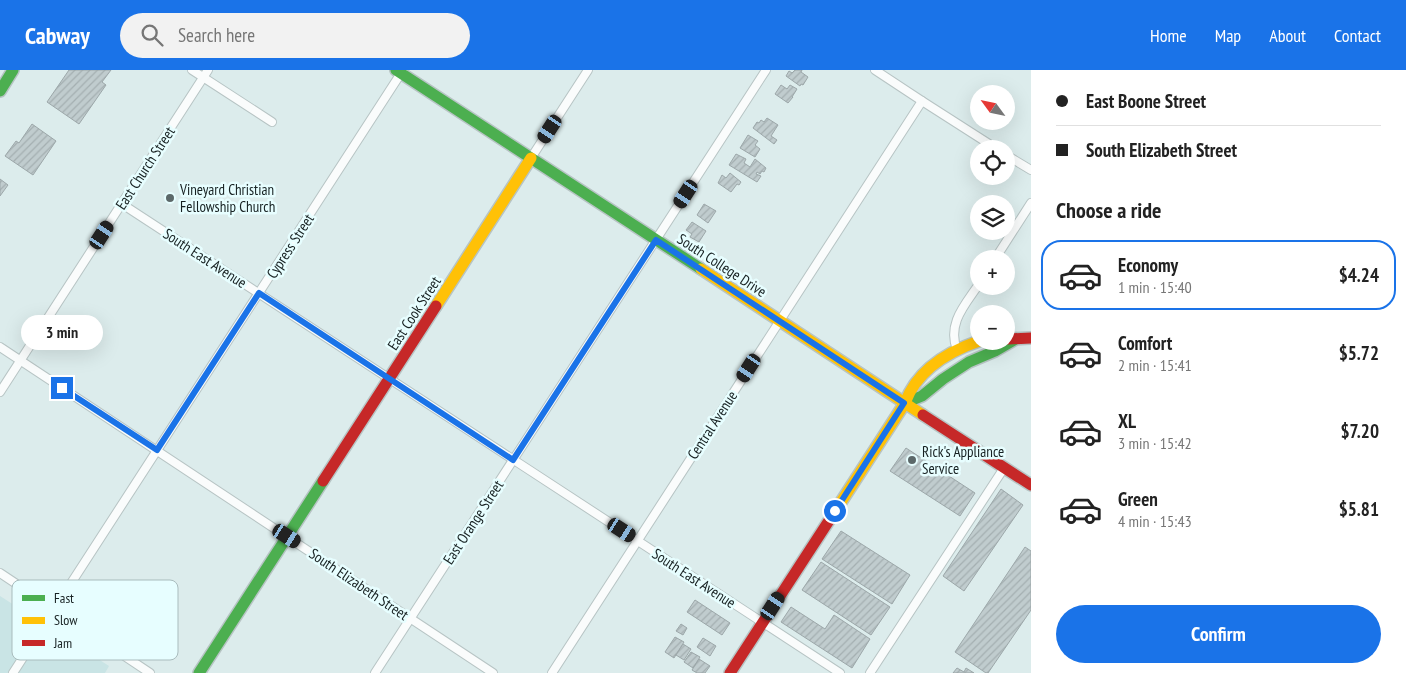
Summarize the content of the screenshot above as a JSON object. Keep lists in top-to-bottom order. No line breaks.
{"streets":{"street":["East Church Street","Cypress Street","South East Avenue","South College Drive","East Cook Street","Central Avenue","East Orange Street","South Elizabeth Street"]},"crossings":[["East Church Street","South East Avenue"],["East Church Street","South Elizabeth Street"],["Cypress Street","South East Avenue"],["Cypress Street","South College Drive"],["Cypress Street","South Elizabeth Street"],["South East Avenue","East Cook Street"],["South East Avenue","Central Avenue"],["South East Avenue","East Orange Street"],["South College Drive","East Cook Street"],["South College Drive","Central Avenue"],["South College Drive","East Orange Street"],["East Cook Street","South Elizabeth Street"],["East Orange Street","South Elizabeth Street"]],"places":["Vineyard Christian Fellowship Church","Rick's Appliance Service"],"legend":["Fast","Slow","Jam"],"north":"top left","page":{"header":"Cabway","search":"Search here","nav":["Home","Map","About","Contact"],"banner":["East Boone Street","South Elizabeth Street"],"map_buttons":["+","−"],"heading":"Choose a ride","list":[{"name":"Economy","note":"1 min · 15:40","value":"$4.24"},{"name":"Comfort","note":"2 min · 15:41","value":"$5.72"},{"name":"XL","note":"3 min · 15:42","value":"$7.20"},{"name":"Green","note":"4 min · 15:43","value":"$5.81"}],"bubble":"3 min","buttons":"Confirm"}}
